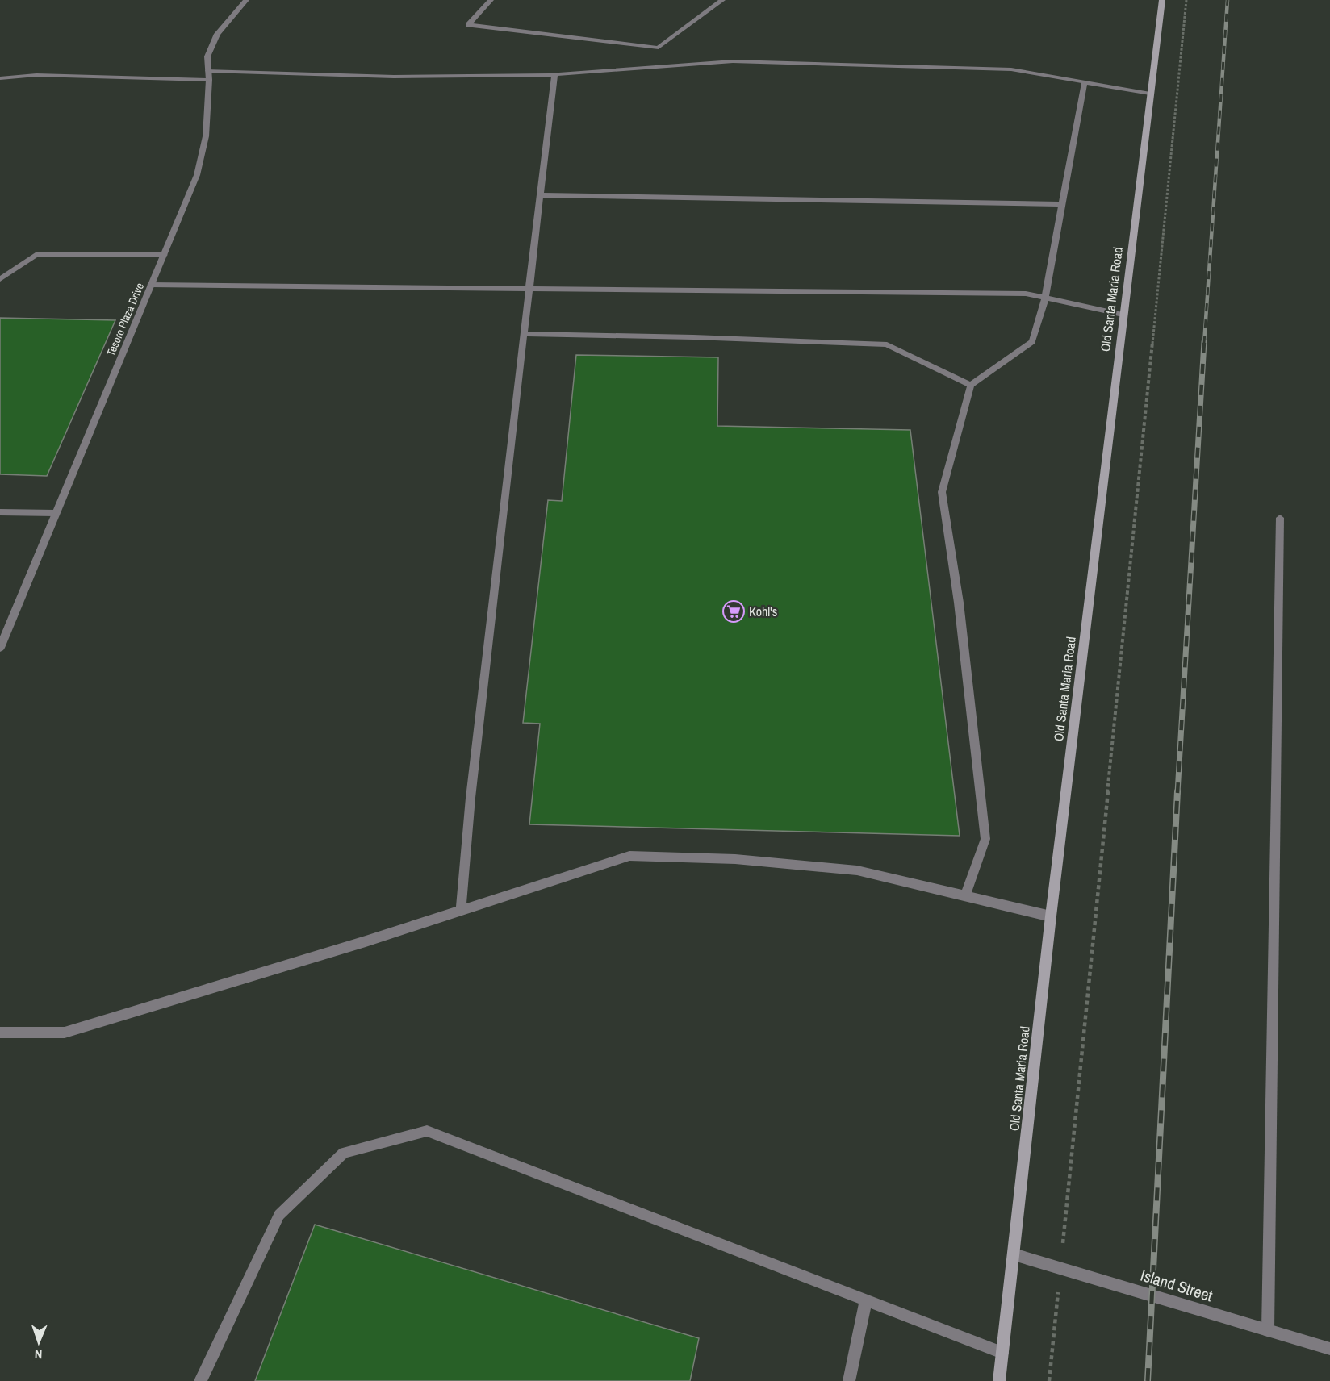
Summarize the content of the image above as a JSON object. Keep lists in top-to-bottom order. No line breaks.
{"streets":{"main road":["Old Santa Maria Road"],"street":["Tesoro Plaza Drive","Island Street"]},"crossings":[["Old Santa Maria Road","Island Street"]],"places":{"supermarket":["Kohl's"]},"north":"bottom"}
